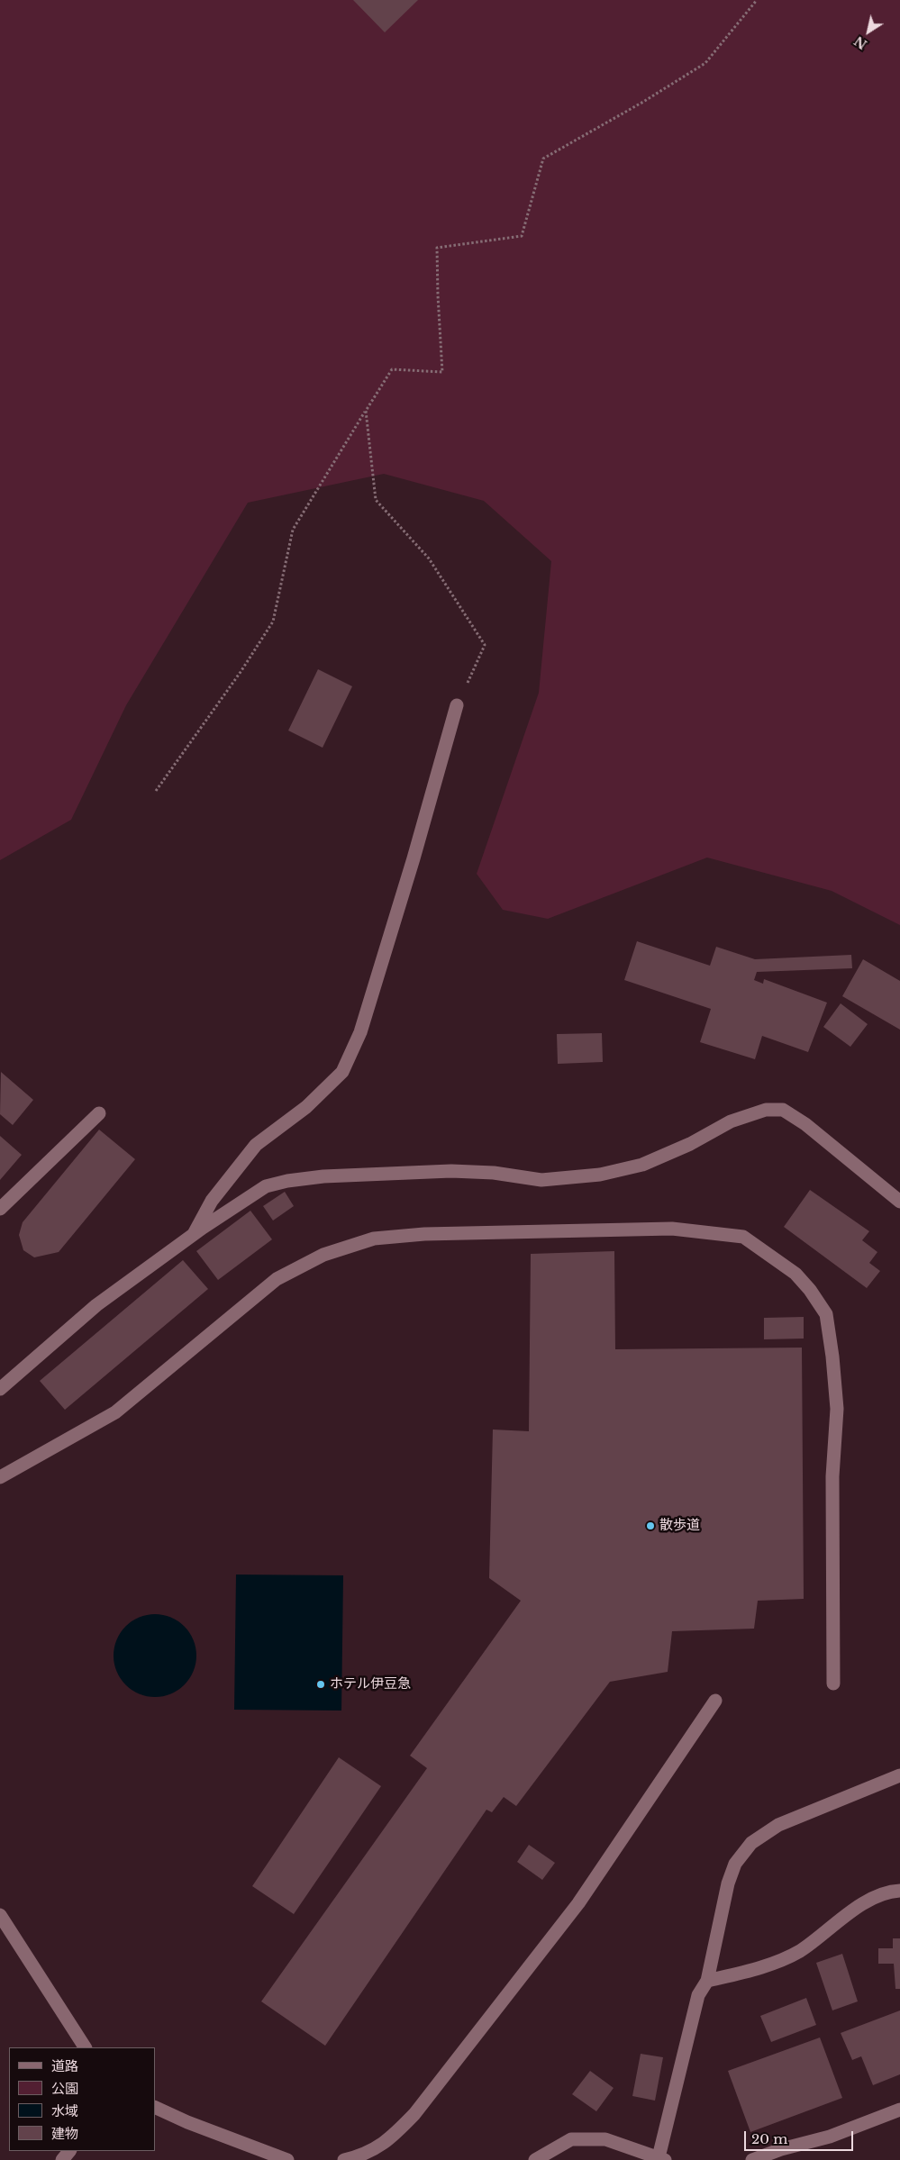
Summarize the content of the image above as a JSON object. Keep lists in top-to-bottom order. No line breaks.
{"places":["散歩道","ホテル伊豆急"],"legend":["道路","公園","水域","建物"],"scale_bar":"20 m","north":"bottom left"}
